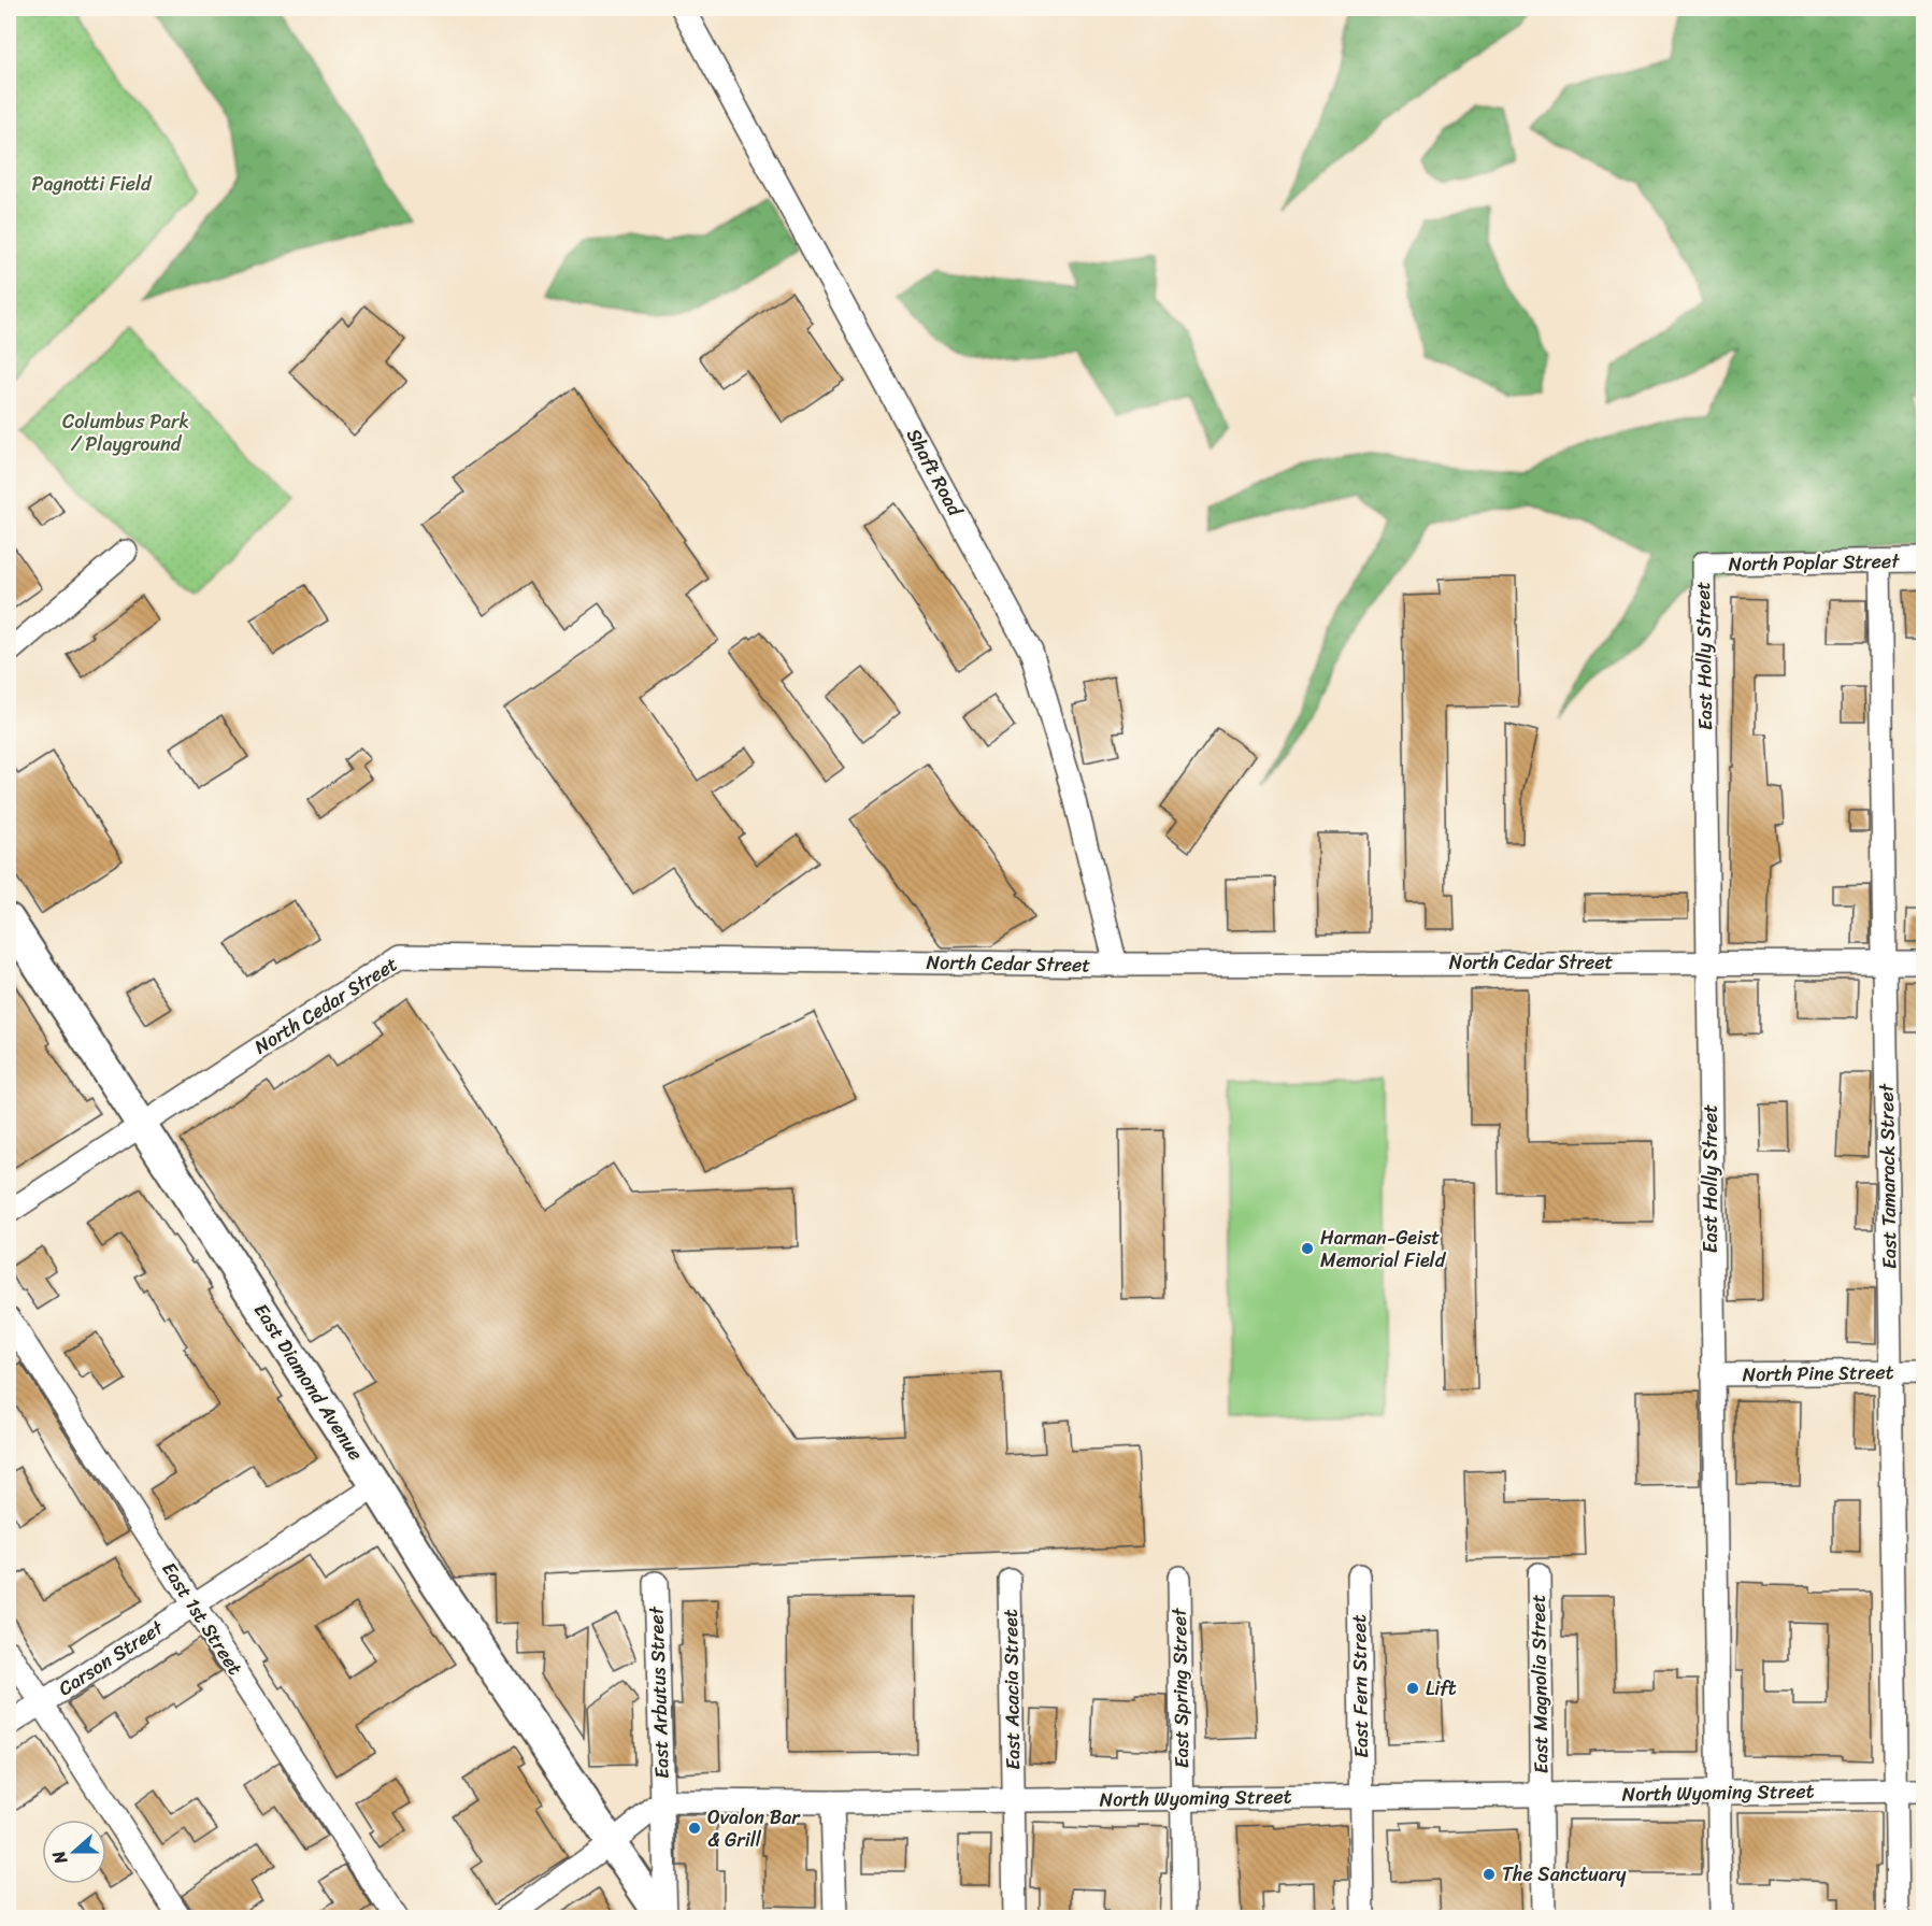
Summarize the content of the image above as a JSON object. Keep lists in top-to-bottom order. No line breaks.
{"streets":{"street":["Shaft Road","North Poplar Street","East Holly Street","North Cedar Street","East Tamarack Street","North Pine Street","East Diamond Avenue","East 1st Street","Carson Street","East Magnolia Street","East Fern Street","East Spring Street","East Acacia Street","East Arbutus Street","North Wyoming Street"]},"crossings":[["Shaft Road","North Cedar Street"],["North Poplar Street","East Holly Street"],["North Poplar Street","East Tamarack Street"],["East Holly Street","North Cedar Street"],["East Holly Street","North Pine Street"],["East Holly Street","North Wyoming Street"],["North Cedar Street","East Tamarack Street"],["North Cedar Street","East Diamond Avenue"],["East Tamarack Street","North Pine Street"],["East Tamarack Street","North Wyoming Street"],["East Diamond Avenue","Carson Street"],["East Diamond Avenue","East Arbutus Street"],["East 1st Street","Carson Street"],["East Magnolia Street","North Wyoming Street"],["East Fern Street","North Wyoming Street"],["East Spring Street","North Wyoming Street"],["East Acacia Street","North Wyoming Street"],["East Arbutus Street","North Wyoming Street"]],"parks":["Pagnotti Field","Columbus Park / Playground"],"places":["Harman-Geist Memorial Field","Lift","Ovalon Bar & Grill","The Sanctuary"],"north":"left"}
